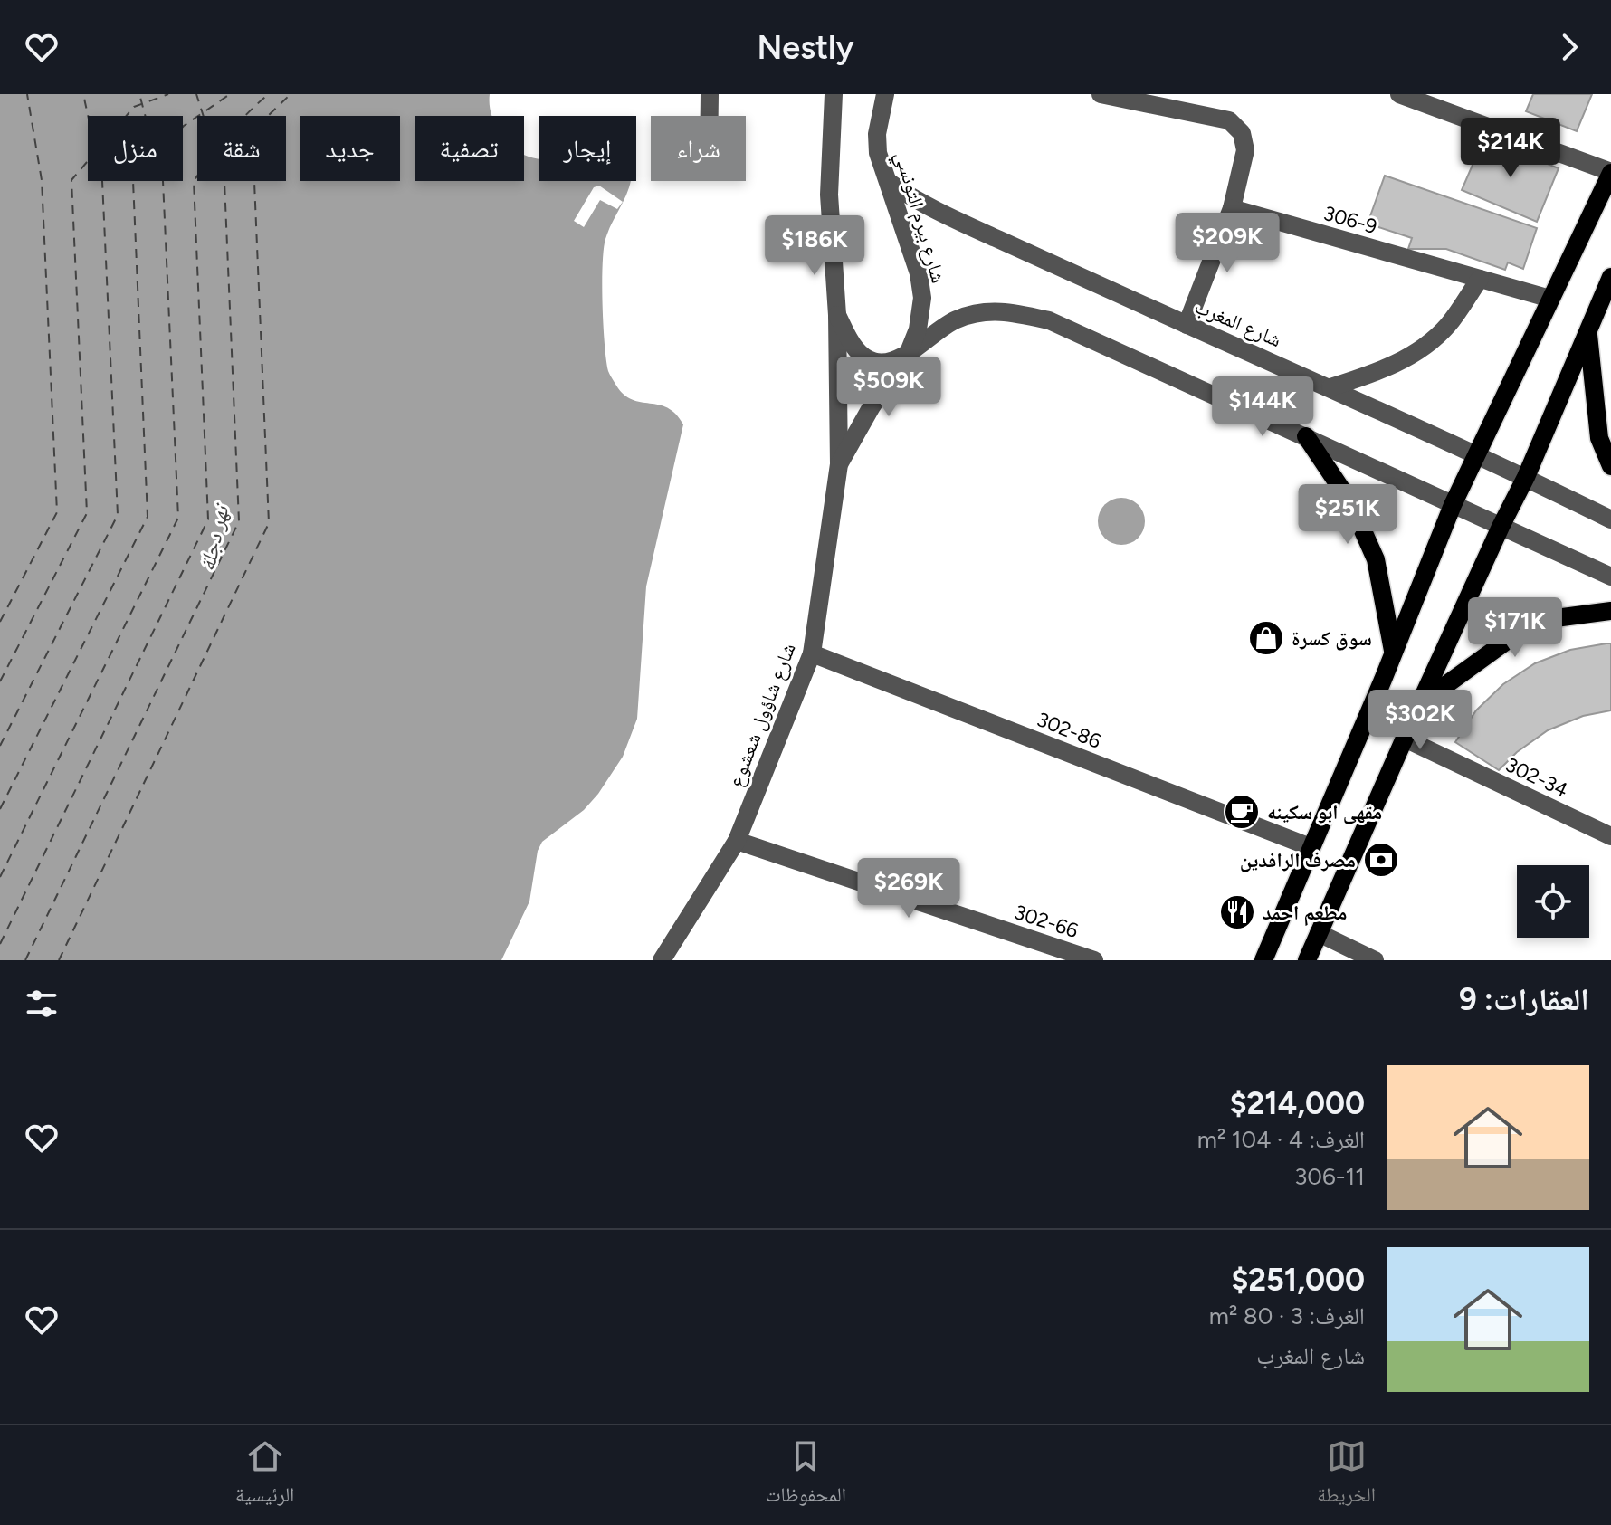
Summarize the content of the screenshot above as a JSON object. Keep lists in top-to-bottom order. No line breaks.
{"streets":{"street":["شارع بيرم التونسي","306-9","شارع المغرب","شارع شاؤول شعشوع","302-86","302-34","302-66"]},"crossings":[["شارع بيرم التونسي","شارع المغرب"],["شارع بيرم التونسي","شارع شاؤول شعشوع"],["شارع شاؤول شعشوع","302-86"],["شارع شاؤول شعشوع","302-66"]],"water":["نهر دجلة"],"places":{"shop":["سوق كسرة"],"cafe":["مقهى ابو سكينه"],"bank":["مصرف الرافدين"],"restaurant":["مطعم احمد"]},"page":{"header":"Nestly","chip":["شراء","إيجار","تصفية","جديد","شقة","منزل"],"price":["$214K","$209K","$186K","$509K","$144K","$251K","$171K","$302K","$269K"],"heading":"العقارات: 9","list":[{"name":"$214,000","note":"الغرف: 4 · 104 m² · 306-11"},{"name":"$251,000","note":"الغرف: 3 · 80 m² · شارع المغرب"}],"tabs":["الخريطة","المحفوظات","الرئيسية"]}}
